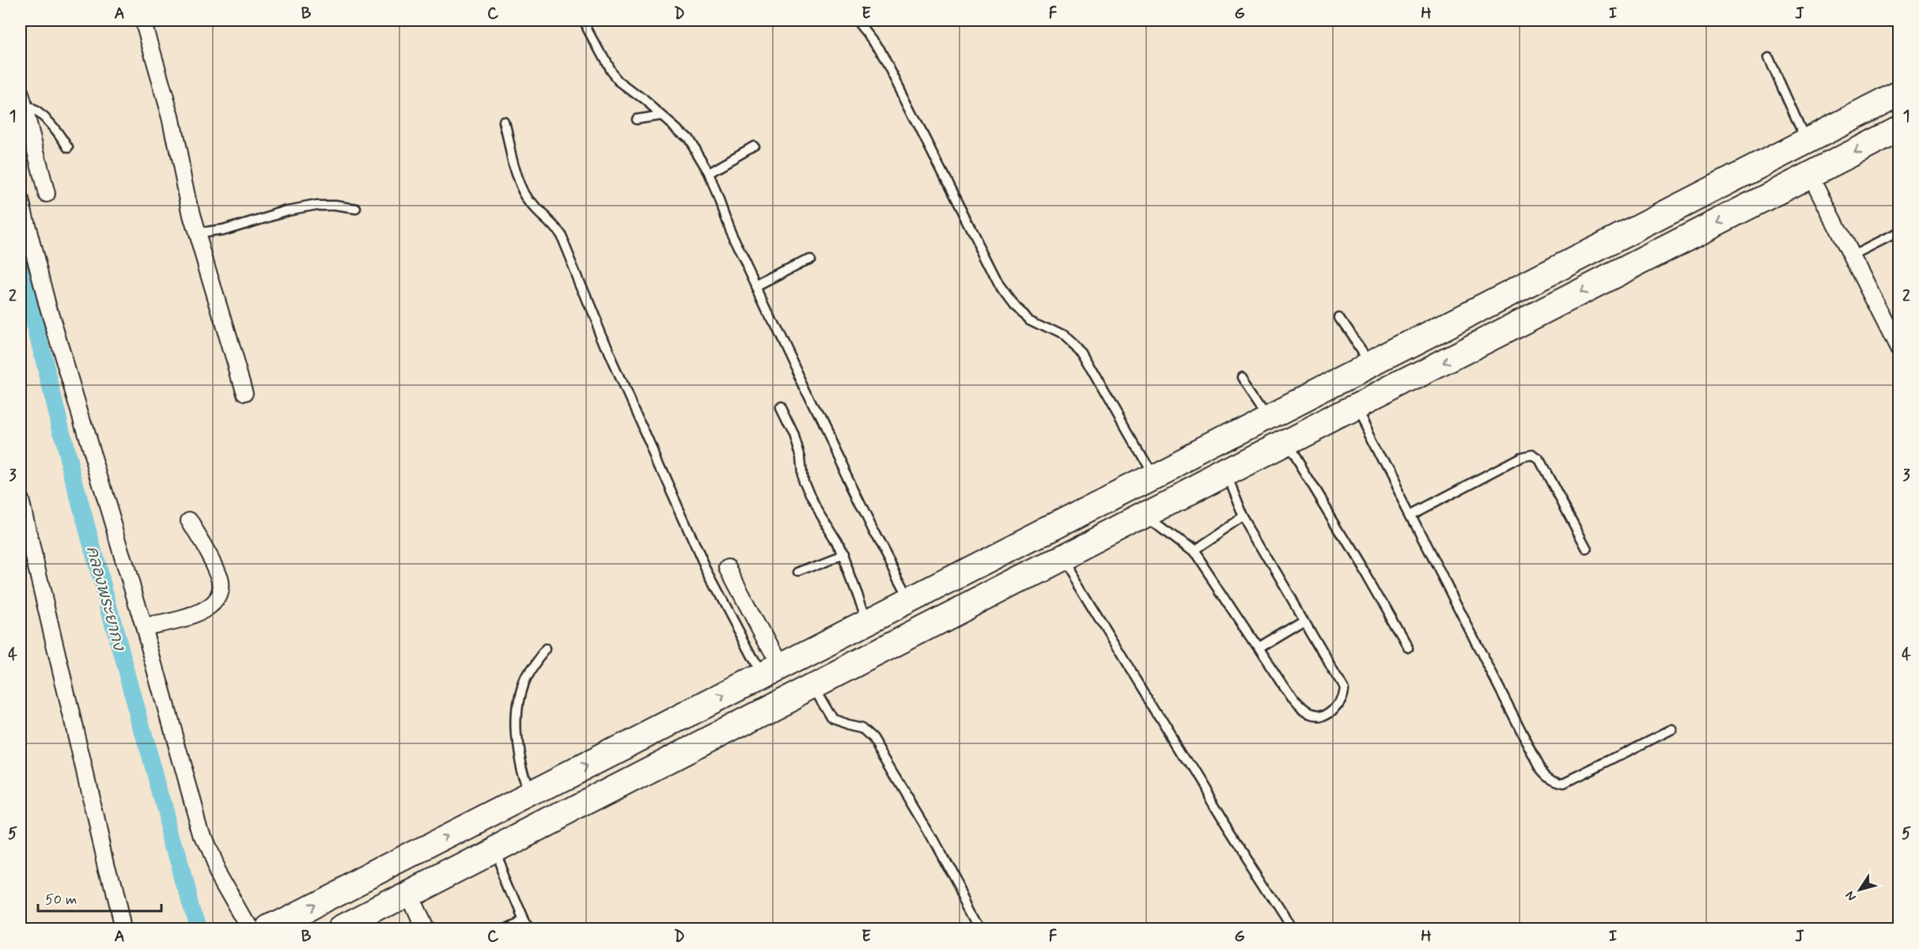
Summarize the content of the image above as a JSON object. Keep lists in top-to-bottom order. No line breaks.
{"water":["คลองพระยากง"],"scale_bar":"50 m","north":"bottom left","grid":{"columns":["A","B","C","D","E","F","G","H","I","J"],"rows":["1","2","3","4","5"]}}
